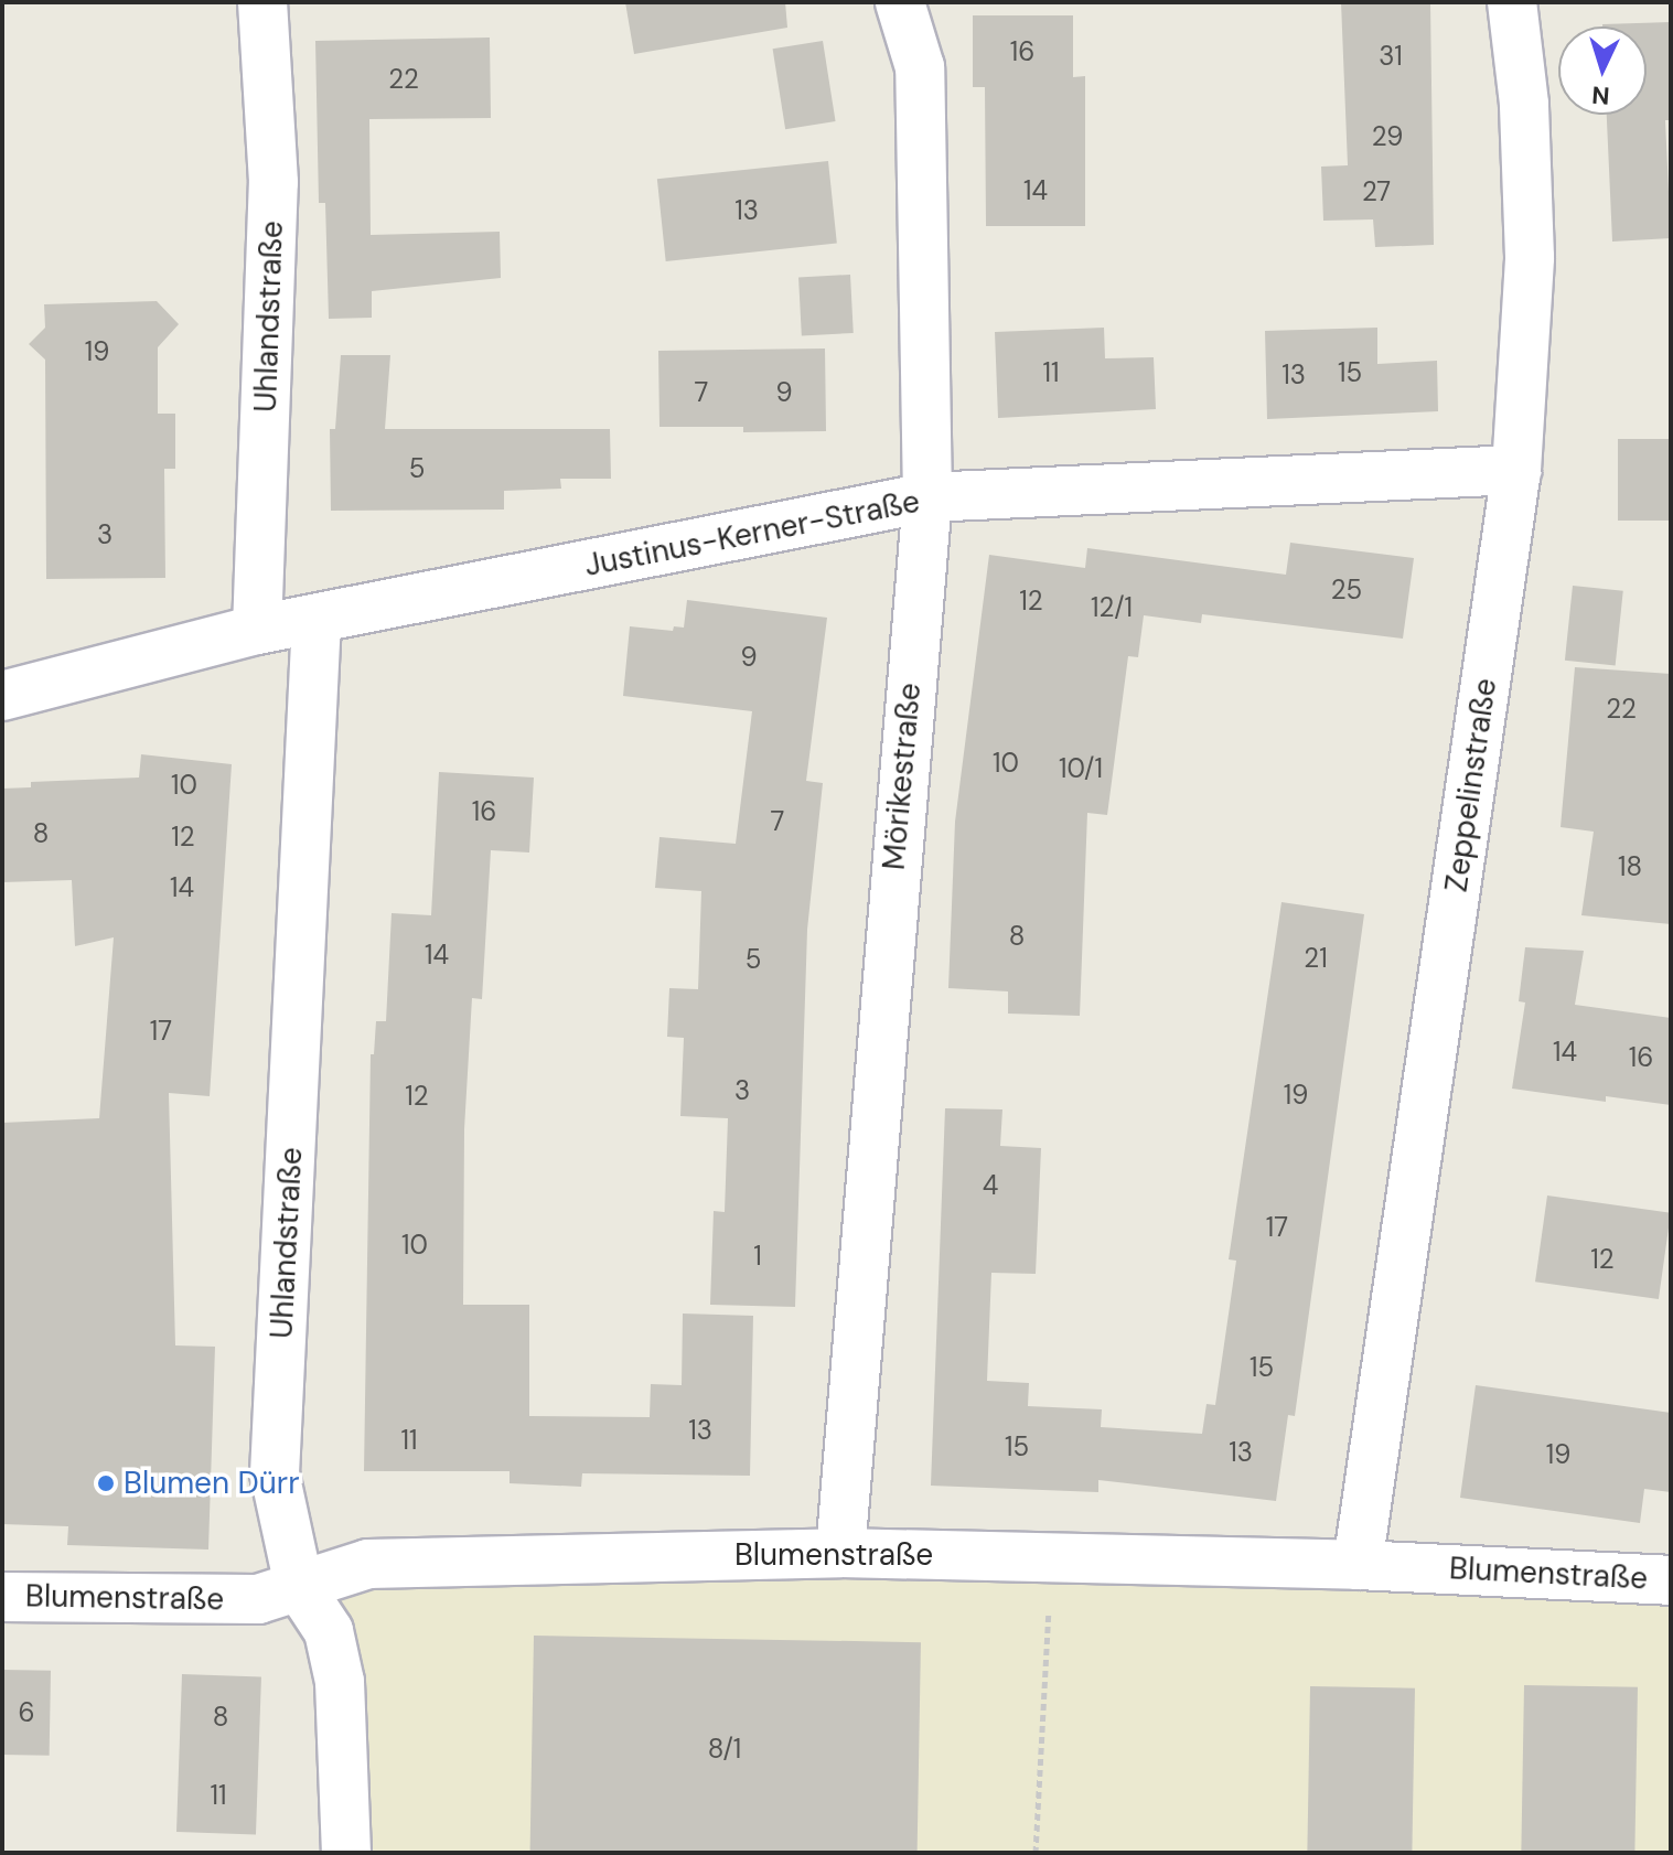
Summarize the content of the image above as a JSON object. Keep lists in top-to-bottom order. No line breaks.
{"streets":{"street":["Uhlandstraße","Justinus-Kerner-Straße","Mörikestraße","Zeppelinstraße","Blumenstraße"]},"crossings":[["Uhlandstraße","Justinus-Kerner-Straße"],["Uhlandstraße","Blumenstraße"],["Justinus-Kerner-Straße","Mörikestraße"],["Justinus-Kerner-Straße","Zeppelinstraße"],["Mörikestraße","Blumenstraße"],["Zeppelinstraße","Blumenstraße"]],"places":["Blumen Dürr"],"house_numbers":["16","31","22","29","14","27","13","19","11","15","13","7","9","5","3","25","12","12/1","9","22","10","10/1","10","16","7","8","12","18","14","8","14","21","5","17","14","16","3","19","12","4","17","10","1","12","15","13","11","15","13","19","6","8","8/1","11"],"north":"bottom"}
